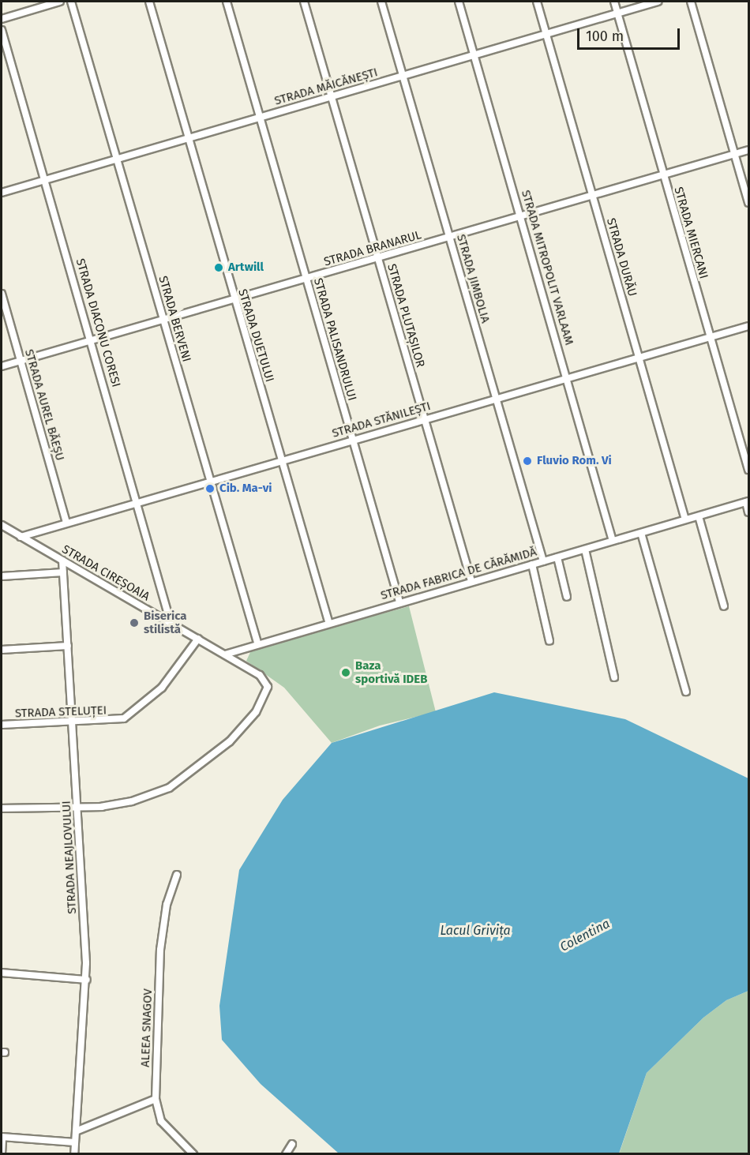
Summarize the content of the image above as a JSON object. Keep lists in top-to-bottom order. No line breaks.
{"streets":{"street":["STRADA MĂICĂNEȘTI","STRADA MIERCANI","STRADA BRANARUL","STRADA DURĂU","STRADA MITROPOLIT VARLAAM","STRADA JIMBOLIA","STRADA PLUTAȘILOR","STRADA BERVENI","STRADA DIACONU CORESI","STRADA DUETULUI","STRADA PALISANDRULUI","STRADA AUREL BĂEȘU","STRADA STĂNILEȘTI","STRADA CIREȘOAIA","STRADA FABRICA DE CĂRĂMIDĂ","STRADA STELUȚEI","STRADA NEAJLOVULUI","ALEEA SNAGOV"]},"crossings":[["STRADA MĂICĂNEȘTI","STRADA MIERCANI"],["STRADA MĂICĂNEȘTI","STRADA DURĂU"],["STRADA MĂICĂNEȘTI","STRADA MITROPOLIT VARLAAM"],["STRADA MĂICĂNEȘTI","STRADA JIMBOLIA"],["STRADA MĂICĂNEȘTI","STRADA PLUTAȘILOR"],["STRADA MĂICĂNEȘTI","STRADA BERVENI"],["STRADA MĂICĂNEȘTI","STRADA DIACONU CORESI"],["STRADA MĂICĂNEȘTI","STRADA DUETULUI"],["STRADA MĂICĂNEȘTI","STRADA PALISANDRULUI"],["STRADA MIERCANI","STRADA BRANARUL"],["STRADA MIERCANI","STRADA STĂNILEȘTI"],["STRADA BRANARUL","STRADA DURĂU"],["STRADA BRANARUL","STRADA MITROPOLIT VARLAAM"],["STRADA BRANARUL","STRADA JIMBOLIA"],["STRADA BRANARUL","STRADA PLUTAȘILOR"],["STRADA BRANARUL","STRADA BERVENI"],["STRADA BRANARUL","STRADA DIACONU CORESI"],["STRADA BRANARUL","STRADA DUETULUI"],["STRADA BRANARUL","STRADA PALISANDRULUI"],["STRADA BRANARUL","STRADA AUREL BĂEȘU"],["STRADA DURĂU","STRADA STĂNILEȘTI"],["STRADA DURĂU","STRADA FABRICA DE CĂRĂMIDĂ"],["STRADA MITROPOLIT VARLAAM","STRADA STĂNILEȘTI"],["STRADA MITROPOLIT VARLAAM","STRADA FABRICA DE CĂRĂMIDĂ"],["STRADA JIMBOLIA","STRADA STĂNILEȘTI"],["STRADA JIMBOLIA","STRADA FABRICA DE CĂRĂMIDĂ"],["STRADA PLUTAȘILOR","STRADA STĂNILEȘTI"],["STRADA PLUTAȘILOR","STRADA FABRICA DE CĂRĂMIDĂ"],["STRADA BERVENI","STRADA STĂNILEȘTI"],["STRADA BERVENI","STRADA FABRICA DE CĂRĂMIDĂ"],["STRADA DIACONU CORESI","STRADA STĂNILEȘTI"],["STRADA DIACONU CORESI","STRADA CIREȘOAIA"],["STRADA DUETULUI","STRADA STĂNILEȘTI"],["STRADA DUETULUI","STRADA FABRICA DE CĂRĂMIDĂ"],["STRADA PALISANDRULUI","STRADA STĂNILEȘTI"],["STRADA PALISANDRULUI","STRADA FABRICA DE CĂRĂMIDĂ"],["STRADA AUREL BĂEȘU","STRADA STĂNILEȘTI"],["STRADA STĂNILEȘTI","STRADA CIREȘOAIA"],["STRADA CIREȘOAIA","STRADA FABRICA DE CĂRĂMIDĂ"],["STRADA CIREȘOAIA","STRADA STELUȚEI"],["STRADA CIREȘOAIA","STRADA NEAJLOVULUI"],["STRADA STELUȚEI","STRADA NEAJLOVULUI"]],"water":["Lacul Grivița","Colentina"],"places":["Artwill","Fluvio Rom. Vi","Cib. Ma-vi","Biserica stilistă","Baza sportivă IDEB"],"scale_bar":"100 m"}
